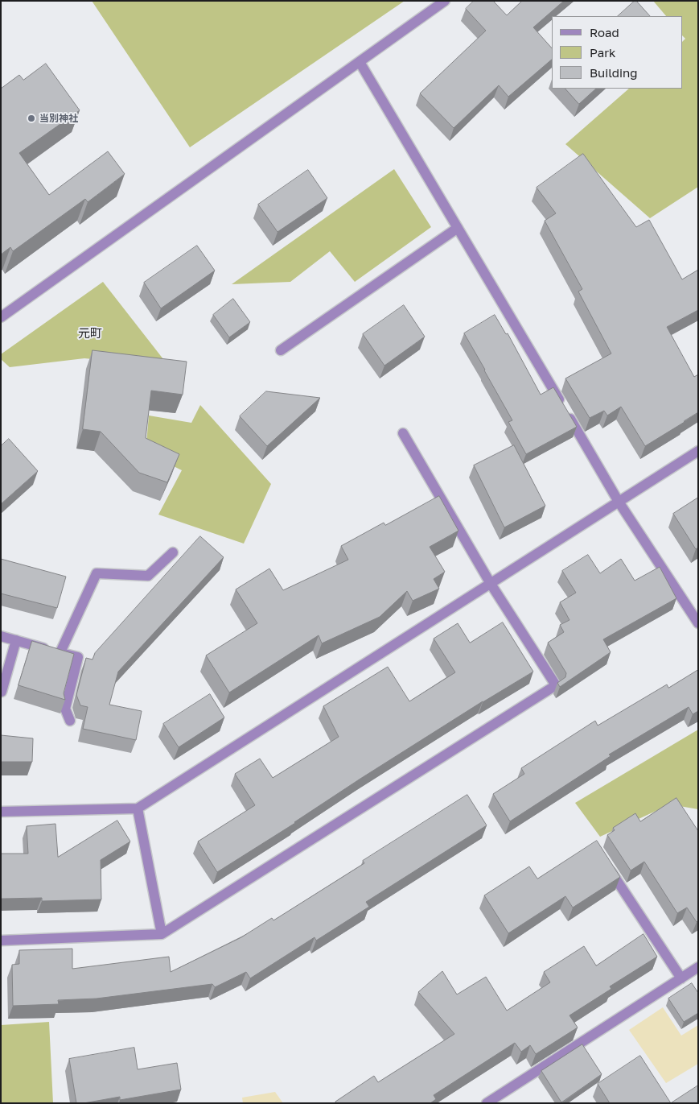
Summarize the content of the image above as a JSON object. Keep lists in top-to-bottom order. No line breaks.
{"districts":["元町"],"places":["当別神社"],"legend":["Road","Park","Building"]}
